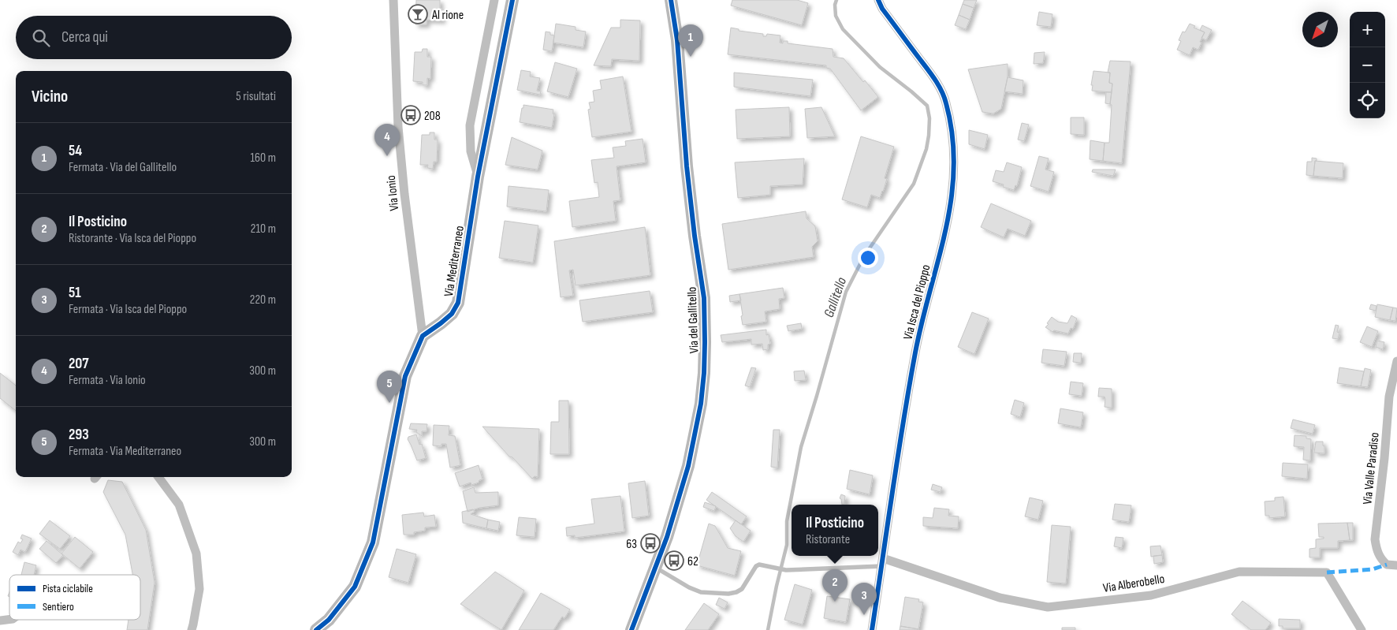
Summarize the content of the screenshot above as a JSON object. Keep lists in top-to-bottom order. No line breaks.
{"streets":{"street":["Via Ionio","Via Mediterraneo","Via Isca del Pioppo","Via del Gallitello","Via Valle Paradiso","Via Alberobello"]},"crossings":[["Via Ionio","Via Mediterraneo"],["Via Isca del Pioppo","Via Alberobello"]],"water":["Gallitello"],"places":{"bar":["Al rione"],"bus stop":["208","63","62"]},"legend":["Pista ciclabile","Sentiero"],"north":"bottom left","page":{"map_buttons":["+","−"],"search":"Cerca qui","pins":["1","4","5","2","3"],"heading":["Vicino","5 risultati"],"list":[{"mark":"1","name":"54","note":"Fermata · Via del Gallitello","value":"160 m"},{"mark":"2","name":"Il Posticino","note":"Ristorante · Via Isca del Pioppo","value":"210 m"},{"mark":"3","name":"51","note":"Fermata · Via Isca del Pioppo","value":"220 m"},{"mark":"4","name":"207","note":"Fermata · Via Ionio","value":"300 m"},{"mark":"5","name":"293","note":"Fermata · Via Mediterraneo","value":"300 m"}],"popup":["Il Posticino","Ristorante"]}}
